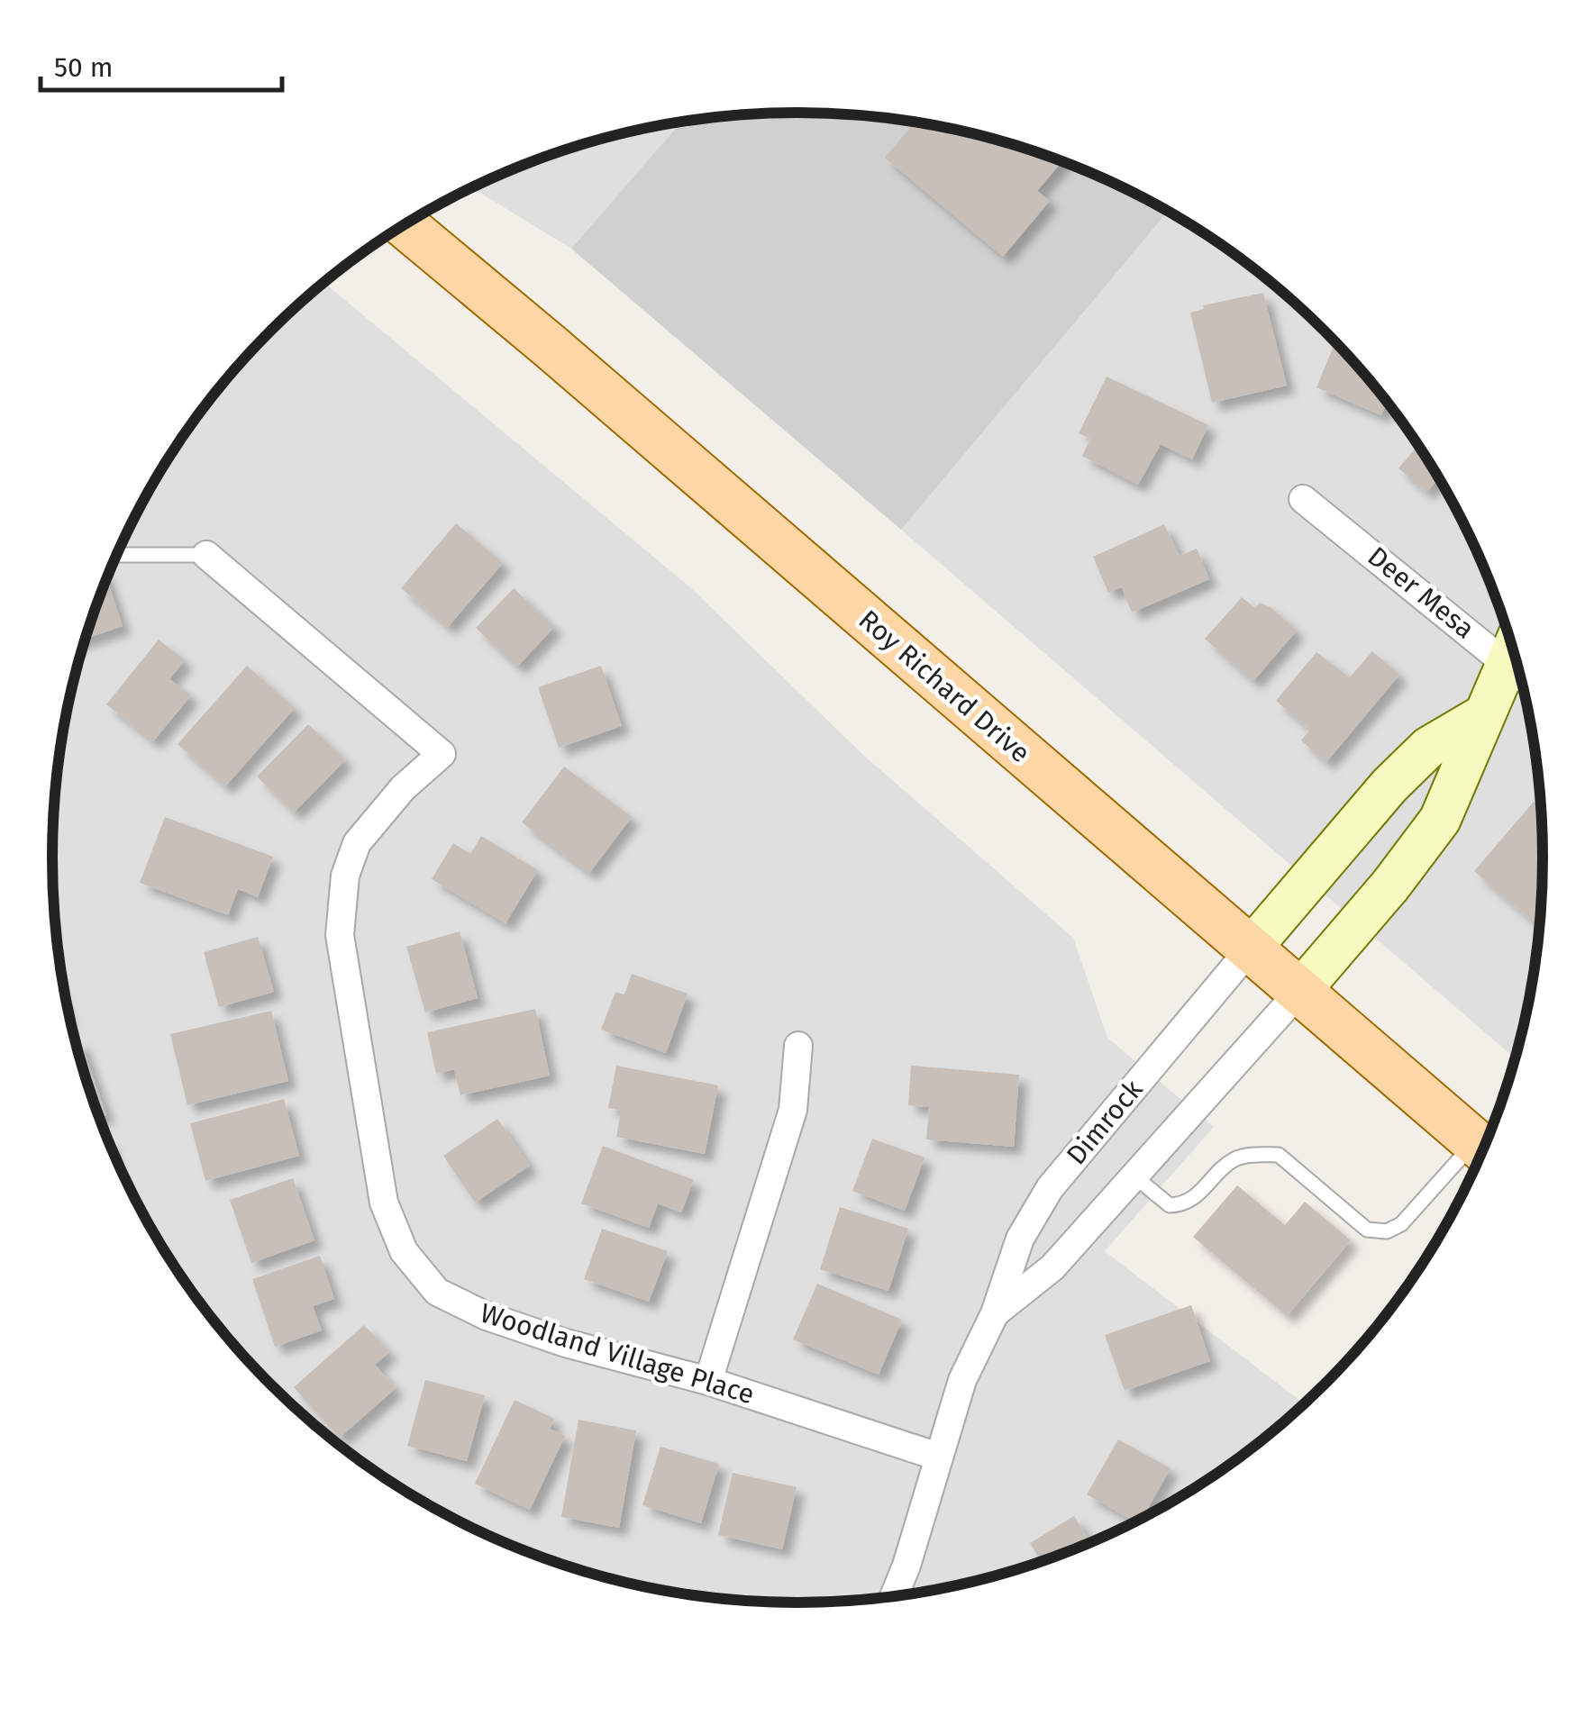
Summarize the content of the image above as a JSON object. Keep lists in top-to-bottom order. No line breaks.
{"streets":{"main road":["Roy Richard Drive"],"street":["Deer Mesa","Dimrock","Woodland Village Place"]},"crossings":[["Roy Richard Drive","Dimrock"],["Dimrock","Woodland Village Place"]],"scale_bar":"50 m"}
